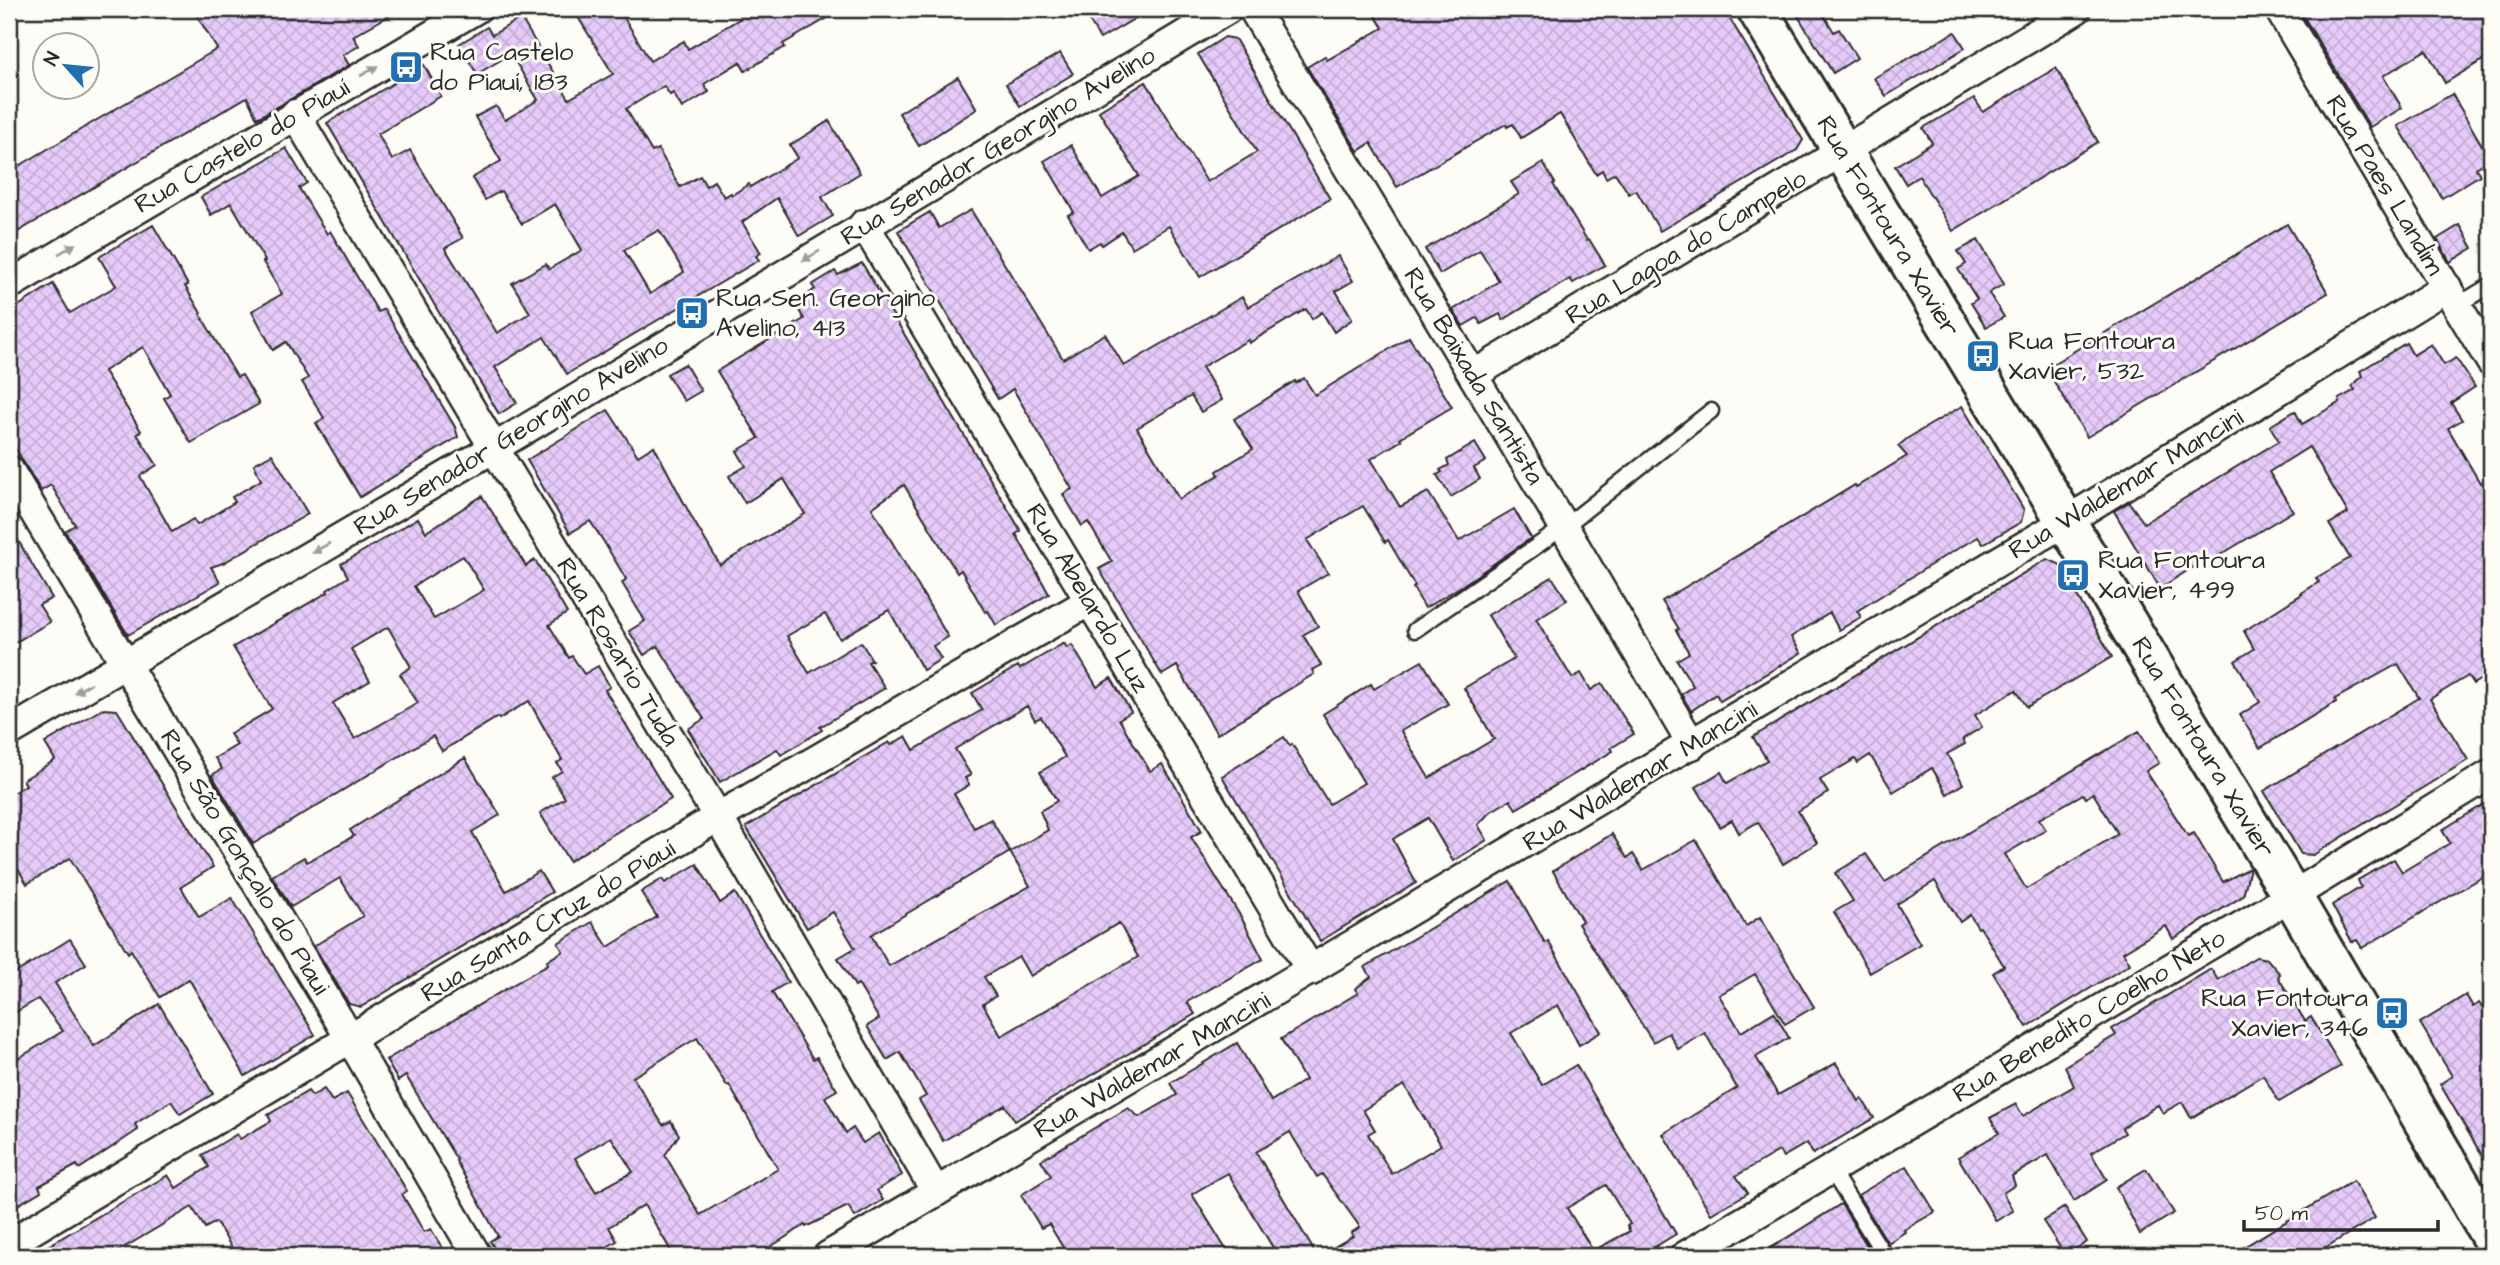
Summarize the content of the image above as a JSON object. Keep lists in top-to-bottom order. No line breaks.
{"streets":{"main road":["Rua Fontoura Xavier"],"street":["Rua Castelo do Piauí","Rua Senador Georgino Avelino","Rua Paes Landim","Rua Lagoa do Campelo","Rua Baixada Santista","Rua Waldemar Mancini","Rua Abelardo Luz","Rua Rosario Tuda","Rua São Gonçalo do Piaui","Rua Santa Cruz do Piauí","Rua Benedito Coelho Neto"]},"crossings":[["Rua Castelo do Piauí","Rua Rosario Tuda"],["Rua Senador Georgino Avelino","Rua Abelardo Luz"],["Rua Senador Georgino Avelino","Rua Rosario Tuda"],["Rua Senador Georgino Avelino","Rua São Gonçalo do Piaui"],["Rua Paes Landim","Rua Waldemar Mancini"],["Rua Fontoura Xavier","Rua Lagoa do Campelo"],["Rua Fontoura Xavier","Rua Waldemar Mancini"],["Rua Fontoura Xavier","Rua Benedito Coelho Neto"],["Rua Lagoa do Campelo","Rua Baixada Santista"],["Rua Baixada Santista","Rua Waldemar Mancini"],["Rua Waldemar Mancini","Rua Abelardo Luz"],["Rua Waldemar Mancini","Rua Rosario Tuda"],["Rua Abelardo Luz","Rua Santa Cruz do Piauí"],["Rua Rosario Tuda","Rua Santa Cruz do Piauí"],["Rua São Gonçalo do Piaui","Rua Santa Cruz do Piauí"]],"one_way":["Rua Castelo do Piauí","Rua Senador Georgino Avelino"],"places":{"bus stop":["Rua Castelo do Piauí, 183","Rua Sen. Georgino Avelino, 413","Rua Fontoura Xavier, 532","Rua Fontoura Xavier, 499","Rua Fontoura Xavier, 346"]},"scale_bar":"50 m","north":"top left"}
